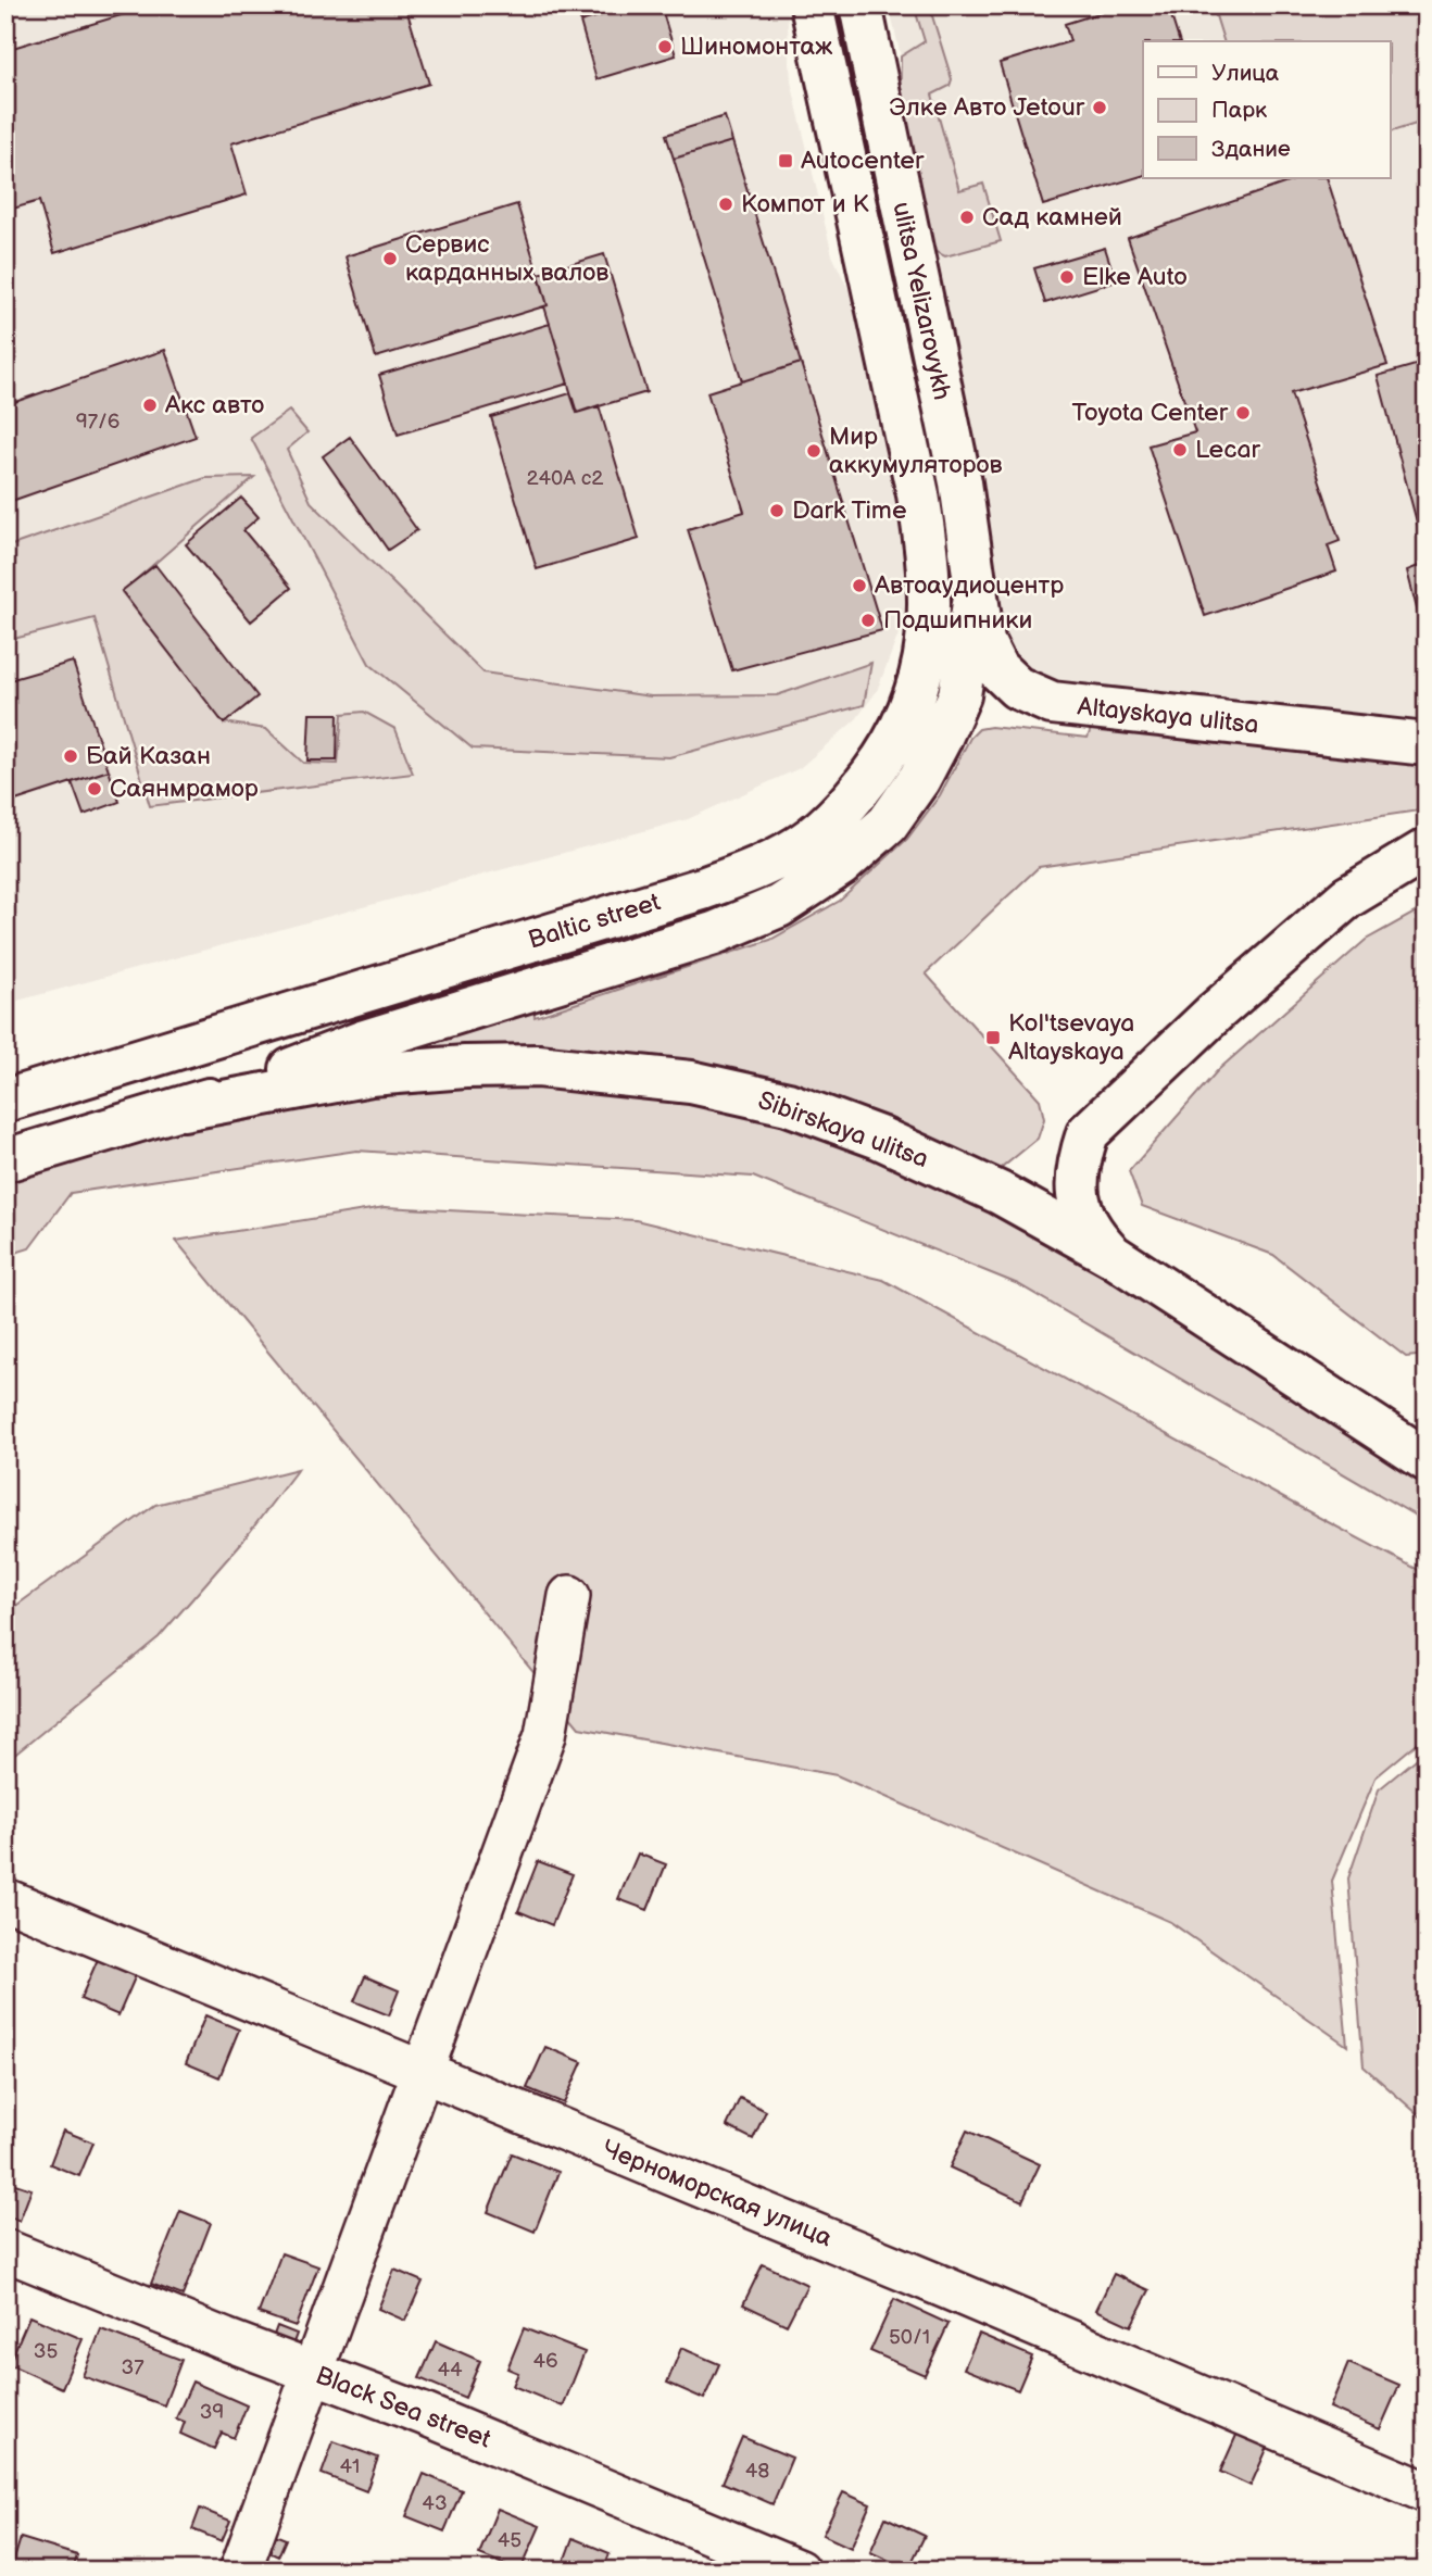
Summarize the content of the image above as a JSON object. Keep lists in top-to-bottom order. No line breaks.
{"streets":{"main road":["ulitsa Yelizarovykh","Altayskaya ulitsa","Baltic street","Sibirskaya ulitsa"],"street":["Черноморская улица","Black Sea street"]},"crossings":[["ulitsa Yelizarovykh","Altayskaya ulitsa"],["ulitsa Yelizarovykh","Baltic street"],["Altayskaya ulitsa","Baltic street"],["Baltic street","Sibirskaya ulitsa"]],"places":{"other":["Шиномонтаж","Элке Авто Jetour","Компот и К","Сад камней","Сервис карданных валов","Elke Auto","Акс авто","Toyota Center","Lecar","Мир аккумуляторов","Dark Time","Автоаудиоцентр","Подшипники","Бай Казан","Саянмрамор"],"transit":["Autocenter","Kol'tsevaya Altayskaya"]},"house_numbers":["97/6","240А с2","50/1","35","46","37","44","39","41","48","43","45"],"legend":["Улица","Парк","Здание"]}
